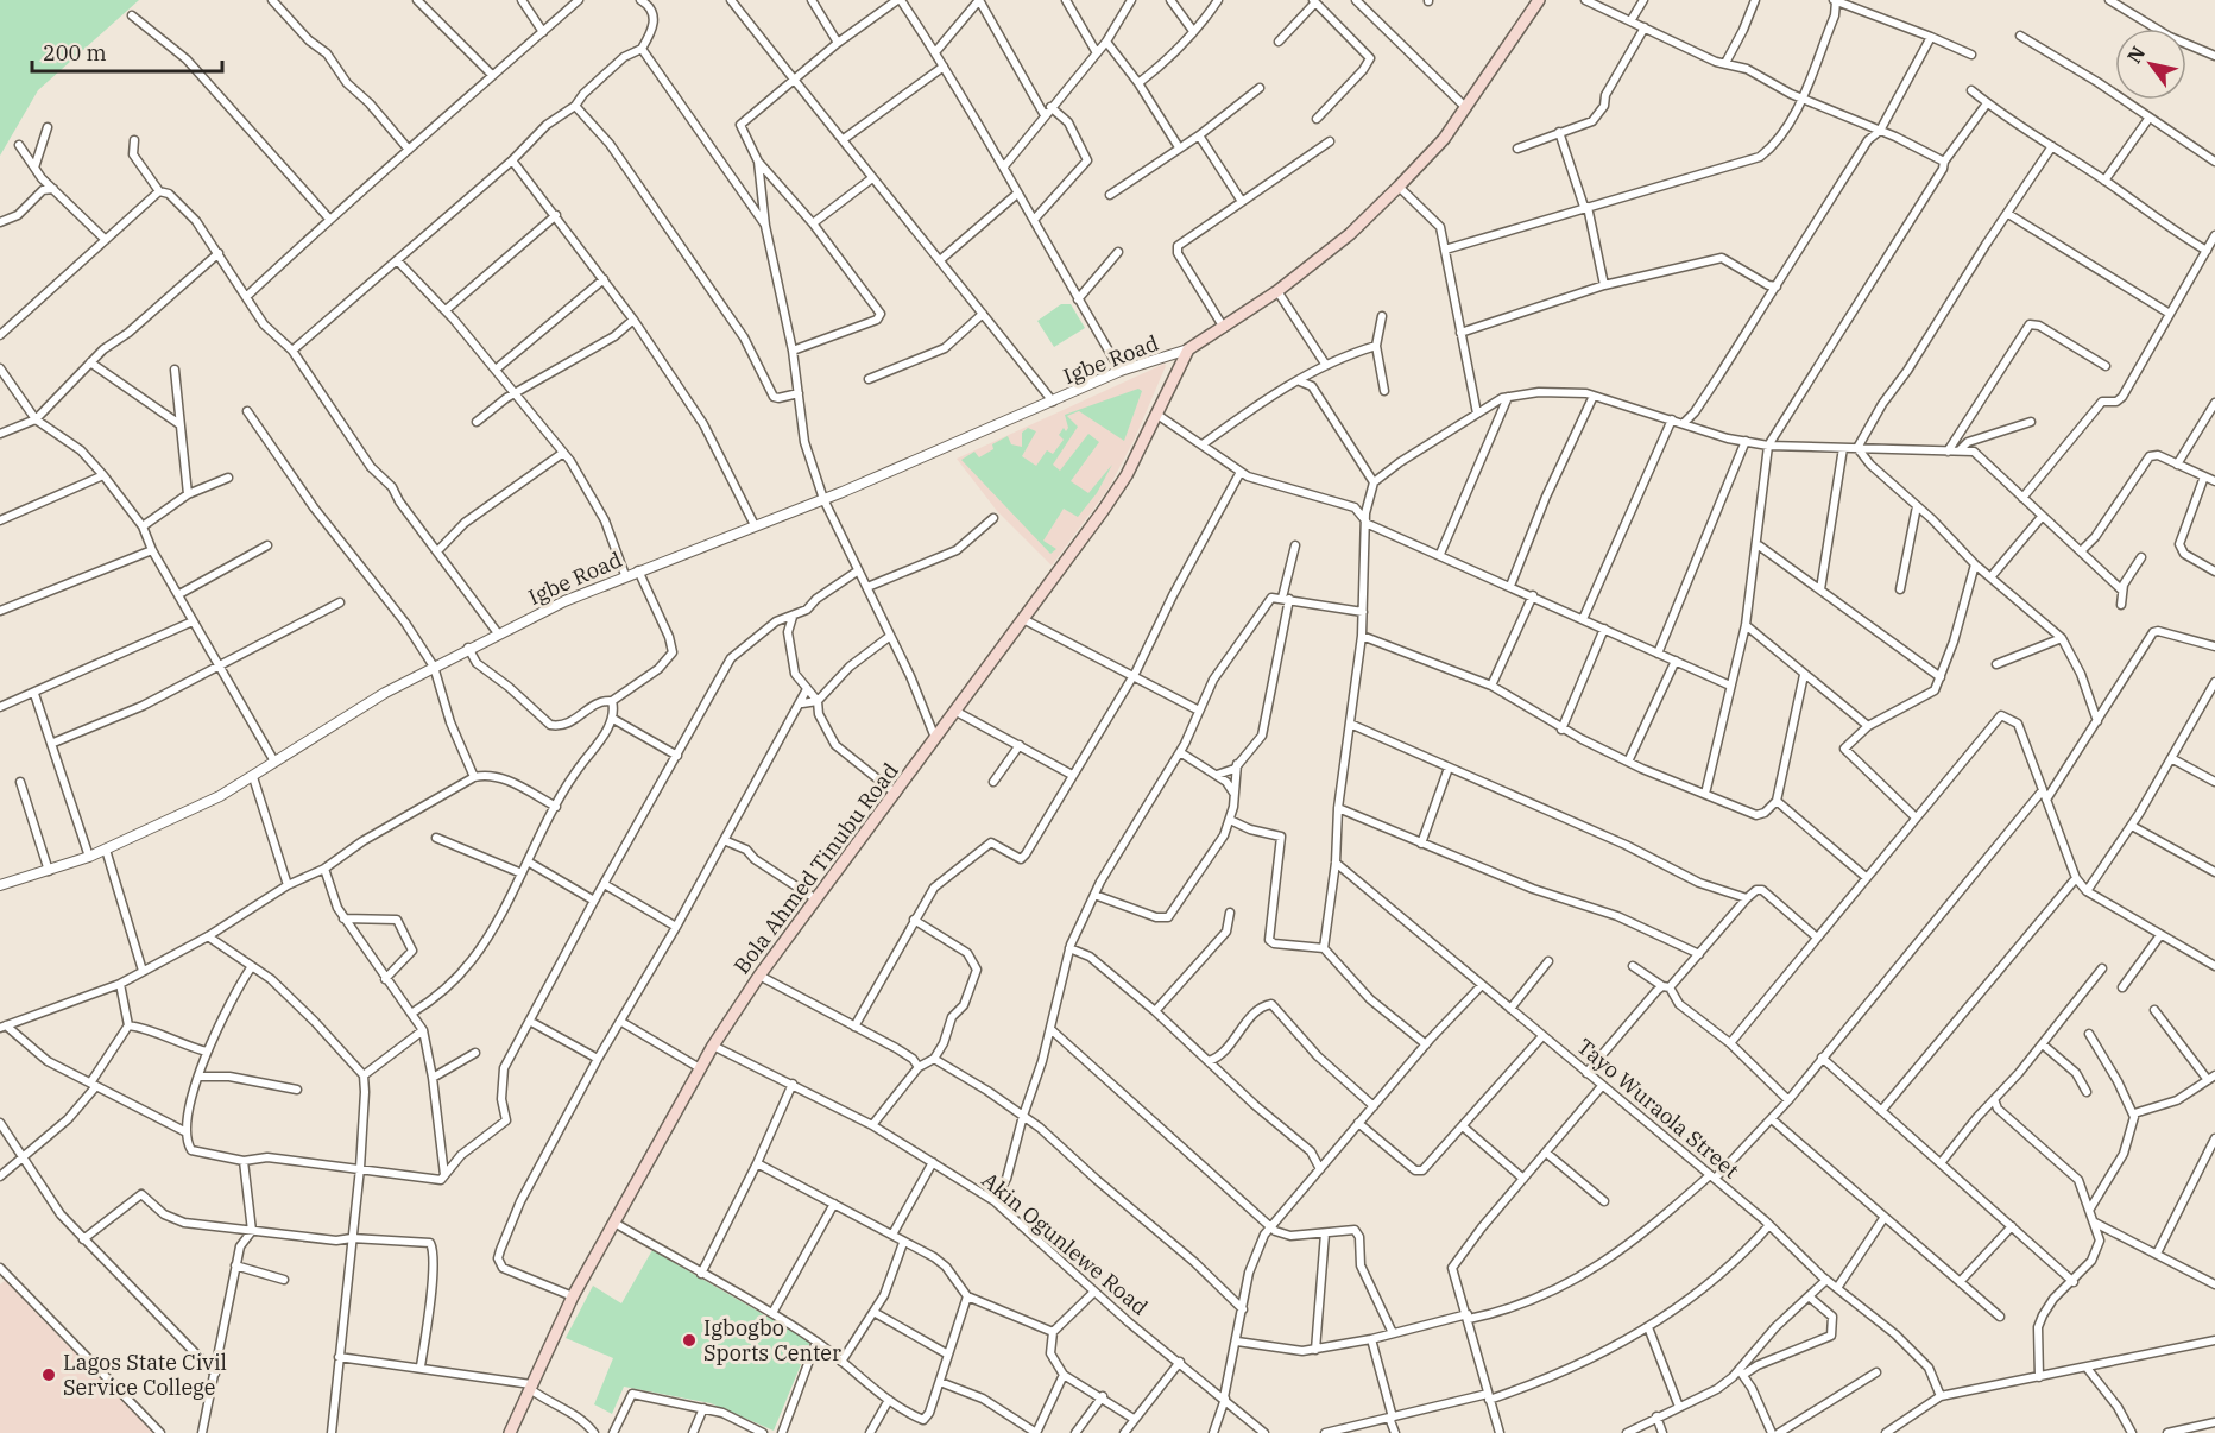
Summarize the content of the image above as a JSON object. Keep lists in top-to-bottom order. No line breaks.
{"streets":{"main road":["Bola Ahmed Tinubu Road"],"street":["Igbe Road","Tayo Wuraola Street","Akin Ogunlewe Road"]},"crossings":[["Igbe Road","Bola Ahmed Tinubu Road"],["Bola Ahmed Tinubu Road","Akin Ogunlewe Road"]],"places":["Igbogbo Sports Center","Lagos State Civil Service College"],"scale_bar":"200 m","north":"top left"}
